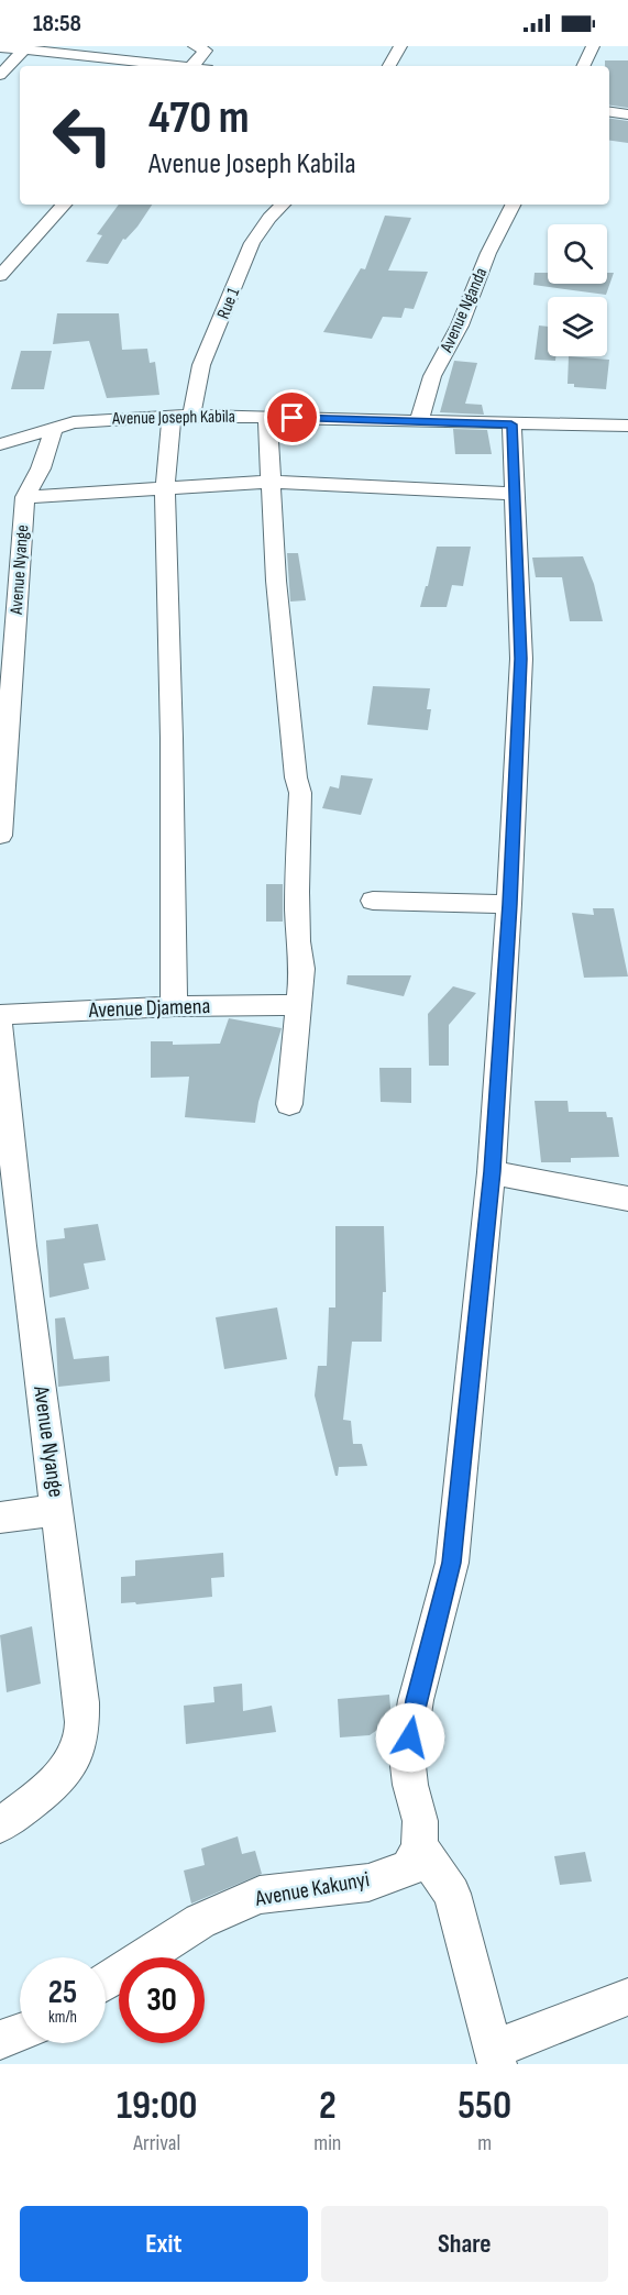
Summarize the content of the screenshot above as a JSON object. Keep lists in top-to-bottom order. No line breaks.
{"streets":{"street":["Rue 1","Avenue Nganda","Avenue Joseph Kabila","Avenue Nyange","Avenue Djamena","Avenue Kakunyi"]},"crossings":[["Rue 1","Avenue Joseph Kabila"],["Rue 1","Avenue Djamena"],["Avenue Nganda","Avenue Joseph Kabila"],["Avenue Joseph Kabila","Avenue Nyange"]],"page":{"status":"18:58","turn":["470 m","Avenue Joseph Kabila"],"speed":"25 km/h","limit":"30","eta":["19:00","Arrival","2","min","550","m"],"buttons":["Exit","Share"]}}
